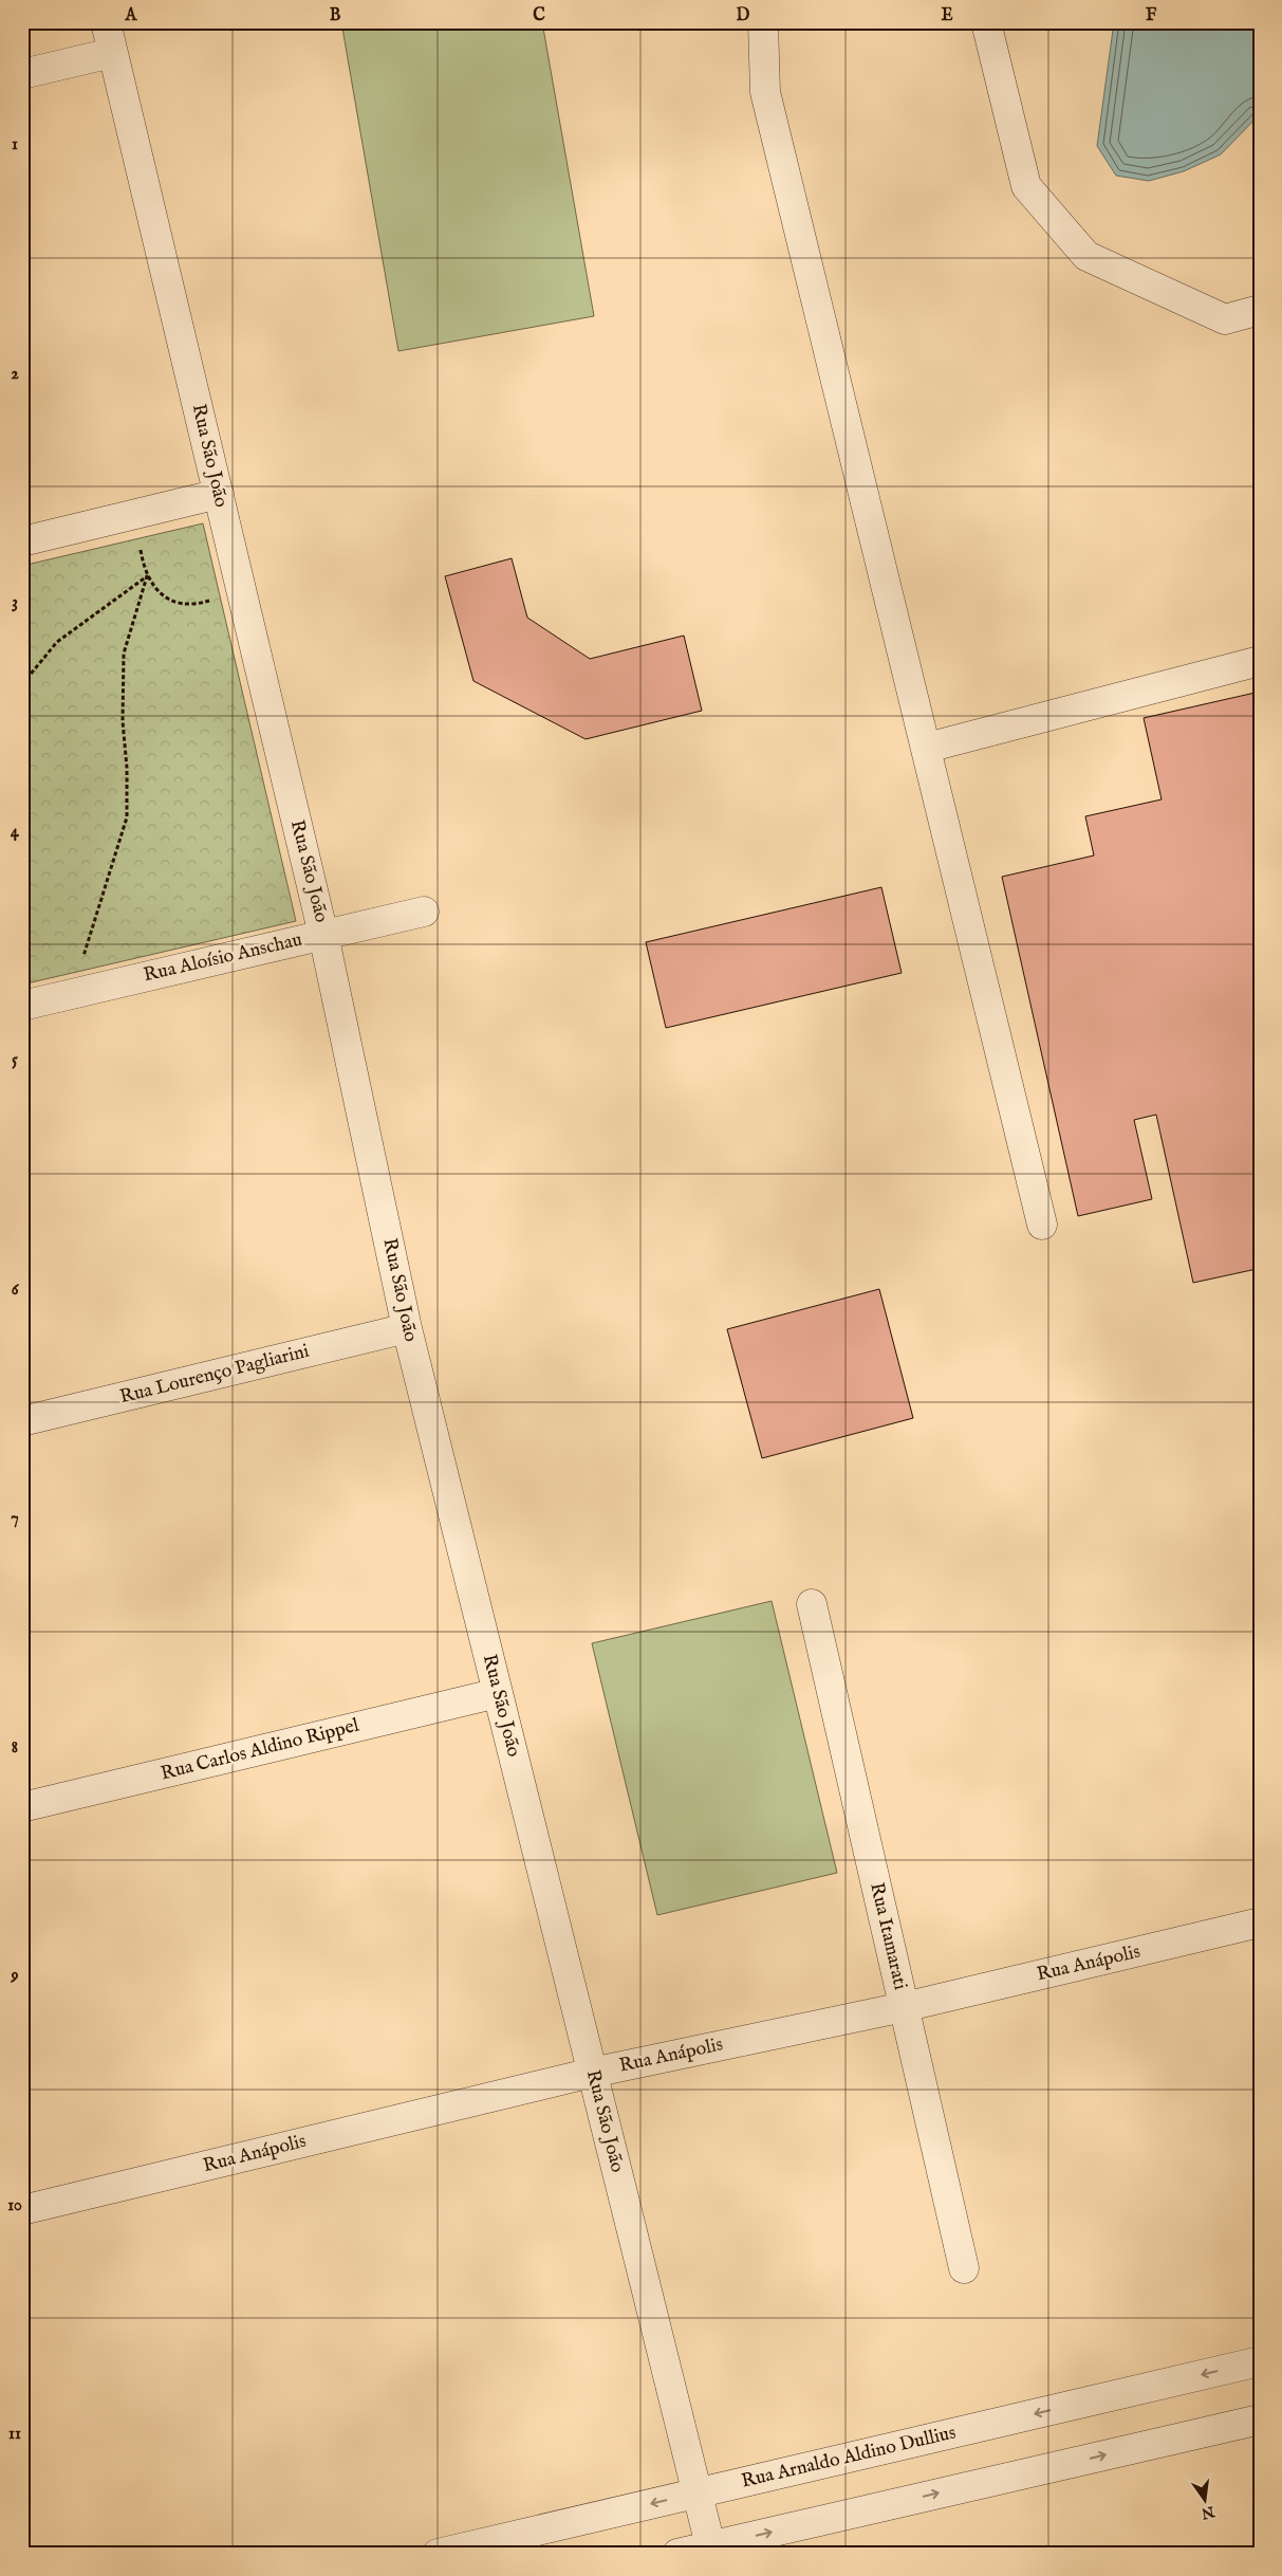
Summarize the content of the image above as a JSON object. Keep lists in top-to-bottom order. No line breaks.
{"streets":{"street":["Rua São João","Rua Aloísio Anschau","Rua Lourenço Pagliarini","Rua Carlos Aldino Rippel","Rua Itamarati","Rua Anápolis","Rua Arnaldo Aldino Dullius"]},"crossings":[["Rua São João","Rua Aloísio Anschau"],["Rua São João","Rua Lourenço Pagliarini"],["Rua São João","Rua Carlos Aldino Rippel"],["Rua São João","Rua Anápolis"],["Rua São João","Rua Arnaldo Aldino Dullius"],["Rua Itamarati","Rua Anápolis"]],"north":"bottom","grid":{"columns":["A","B","C","D","E","F"],"rows":["1","2","3","4","5","6","7","8","9","10","11"]}}
